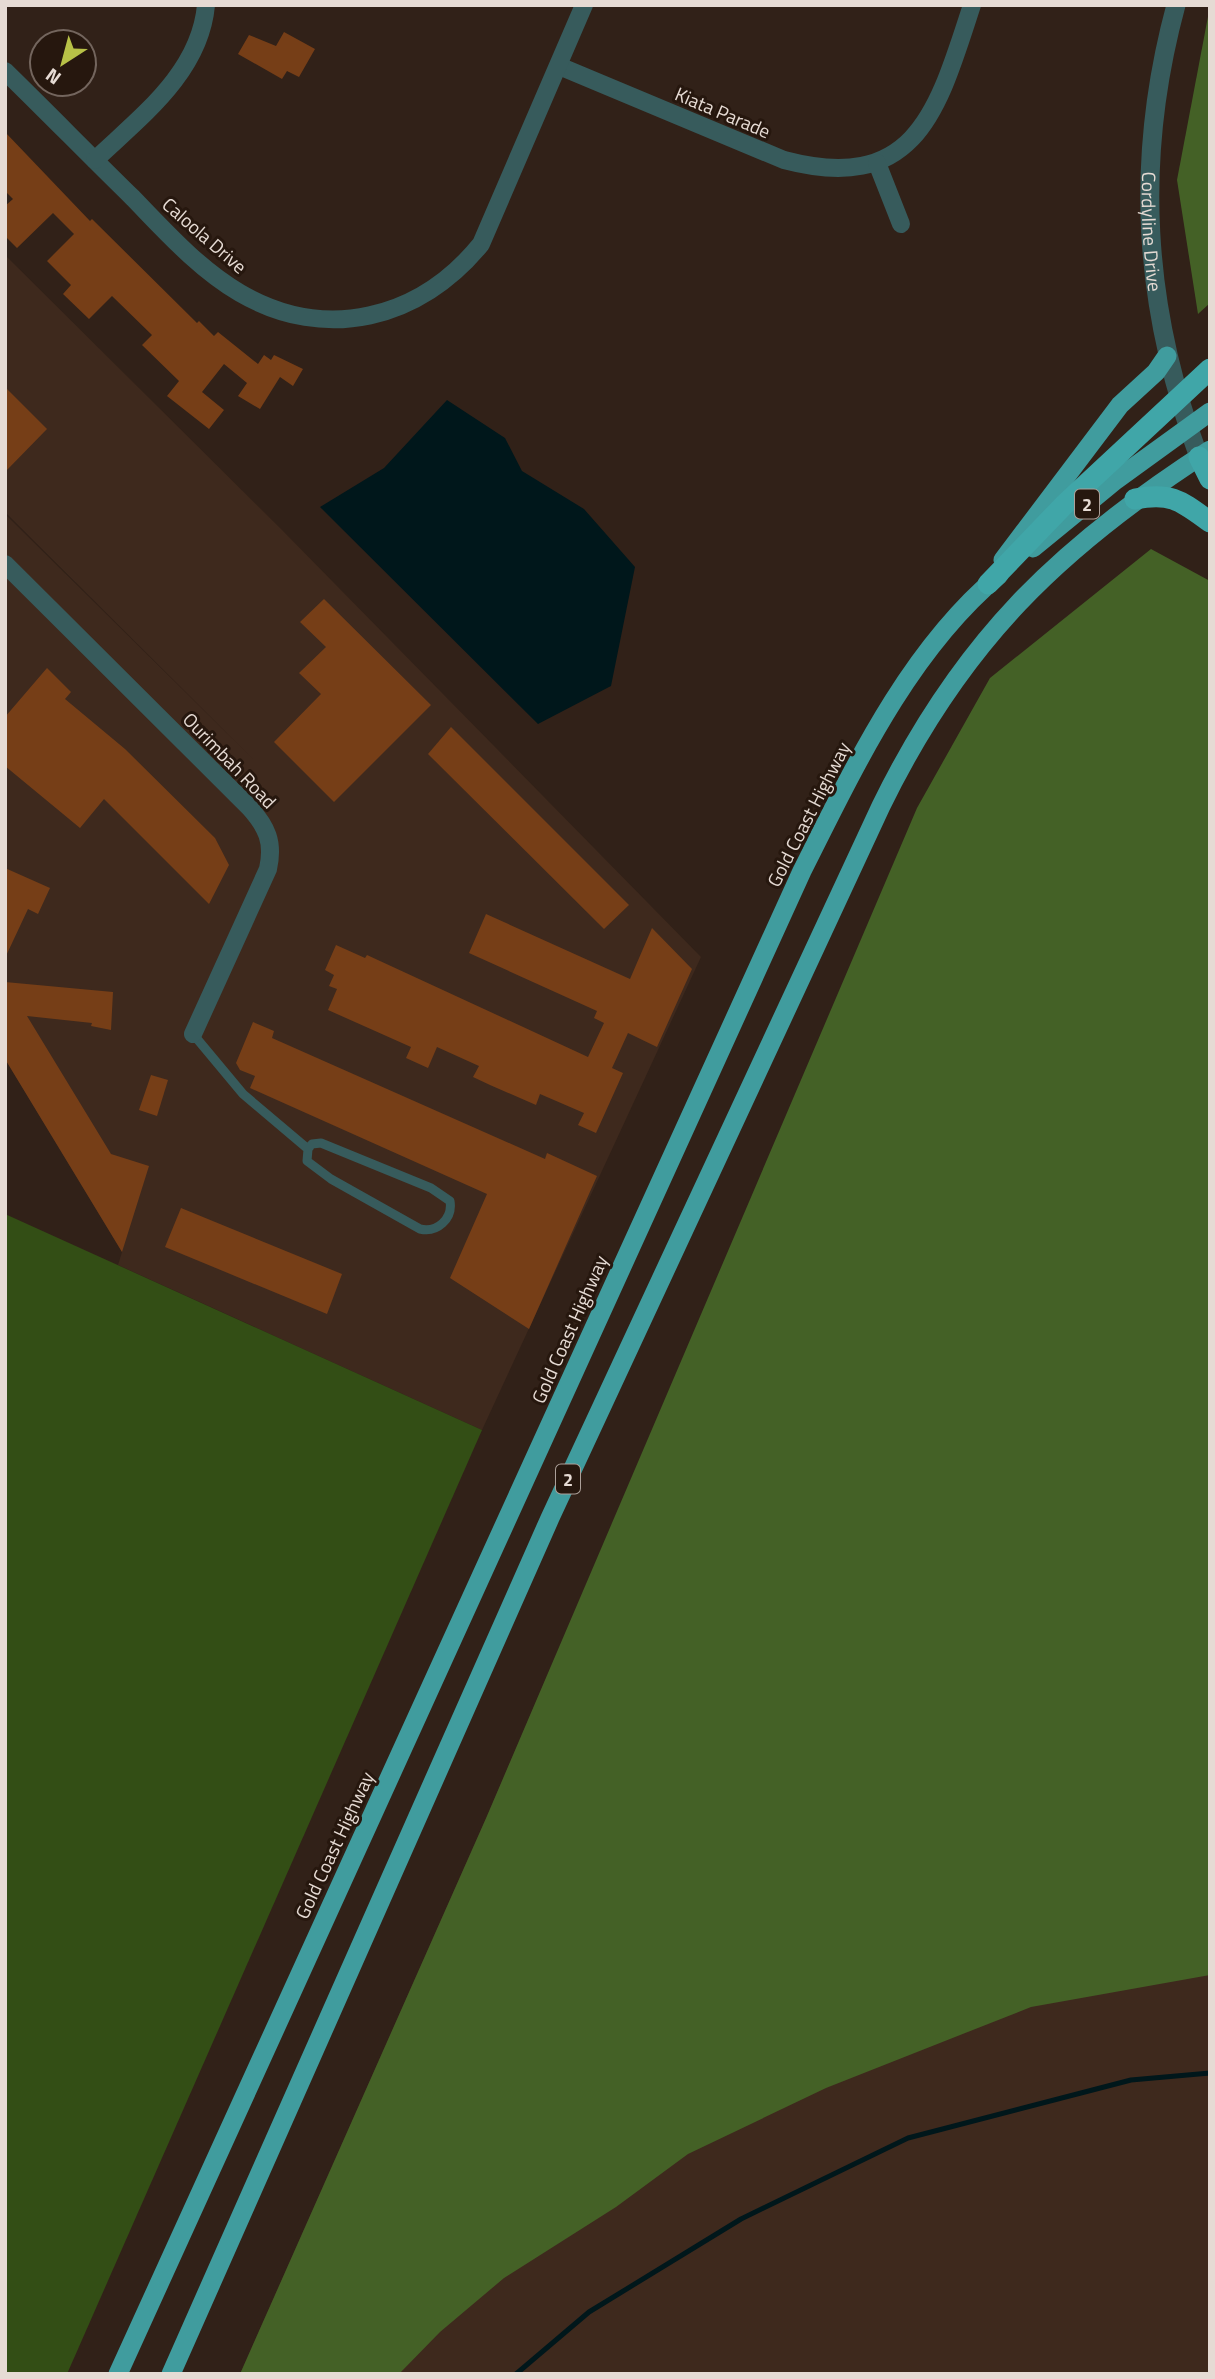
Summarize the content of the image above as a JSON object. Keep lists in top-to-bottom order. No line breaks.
{"streets":{"highway":["2","Gold Coast Highway"],"street":["Kiata Parade","Cordyline Drive","Caloola Drive","Ourimbah Road"]},"crossings":[["Kiata Parade","Caloola Drive"],["Cordyline Drive","2"],["Cordyline Drive","Gold Coast Highway"]],"north":"bottom left"}
